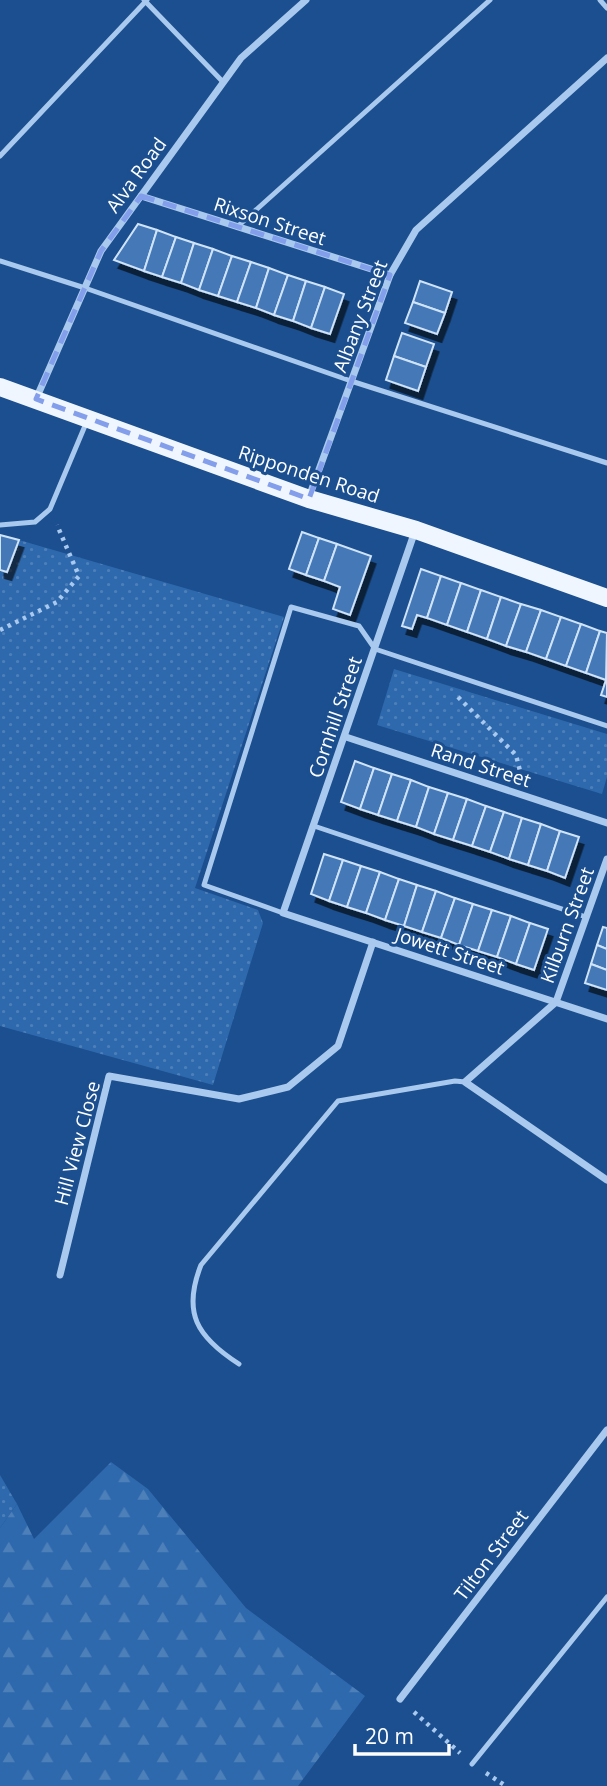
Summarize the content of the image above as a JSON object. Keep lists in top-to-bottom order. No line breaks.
{"streets":{"main road":["Ripponden Road"],"street":["Alva Road","Rixson Street","Albany Street","Cornhill Street","Rand Street","Kilburn Street","Jowett Street","Hill View Close","Tilton Street"]},"crossings":[["Alva Road","Rixson Street"],["Alva Road","Ripponden Road"],["Rixson Street","Albany Street"],["Albany Street","Ripponden Road"],["Ripponden Road","Cornhill Street"],["Cornhill Street","Rand Street"],["Cornhill Street","Jowett Street"],["Kilburn Street","Jowett Street"],["Jowett Street","Hill View Close"]],"scale_bar":"20 m"}
